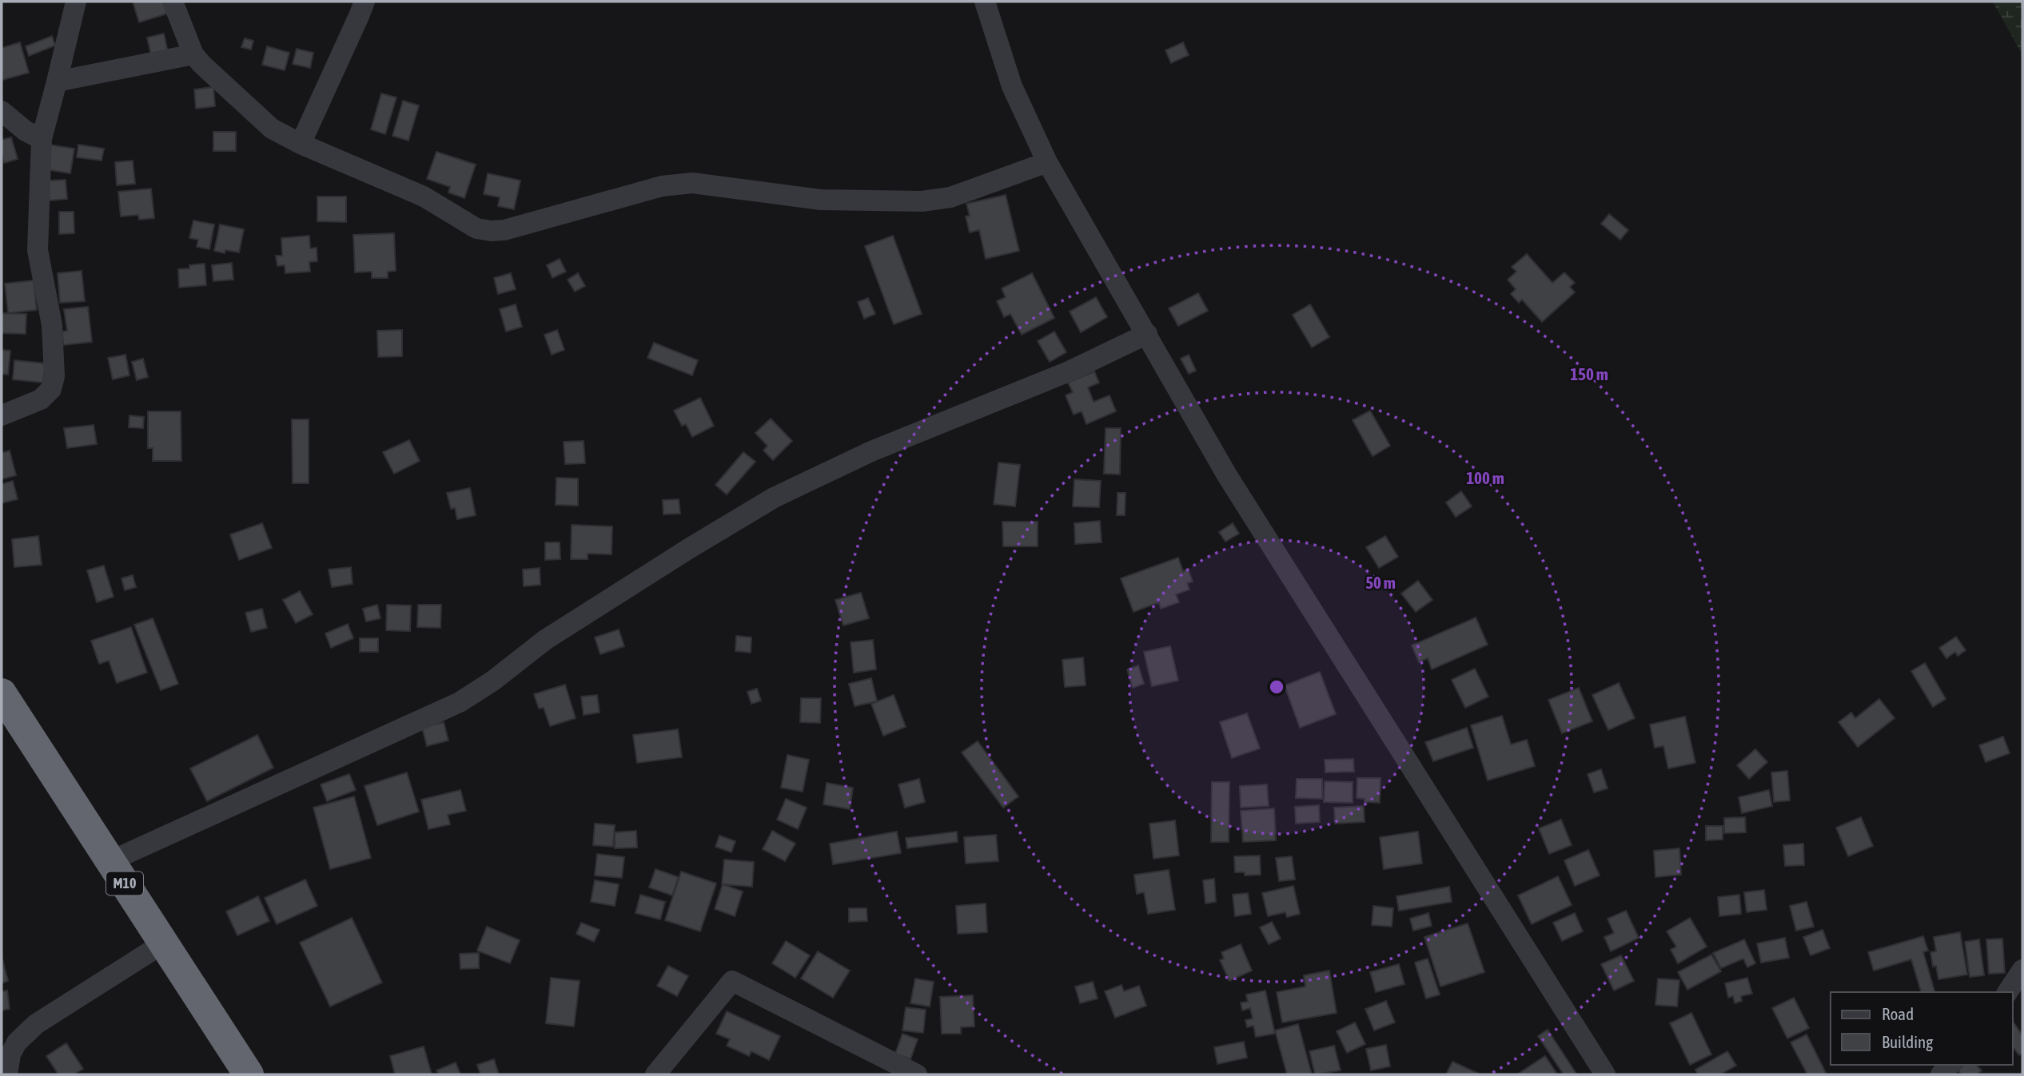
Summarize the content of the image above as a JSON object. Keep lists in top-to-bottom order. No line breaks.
{"streets":{"highway":["M10"]},"legend":["Road","Building"],"rings":["150 m","100 m","50 m"]}
